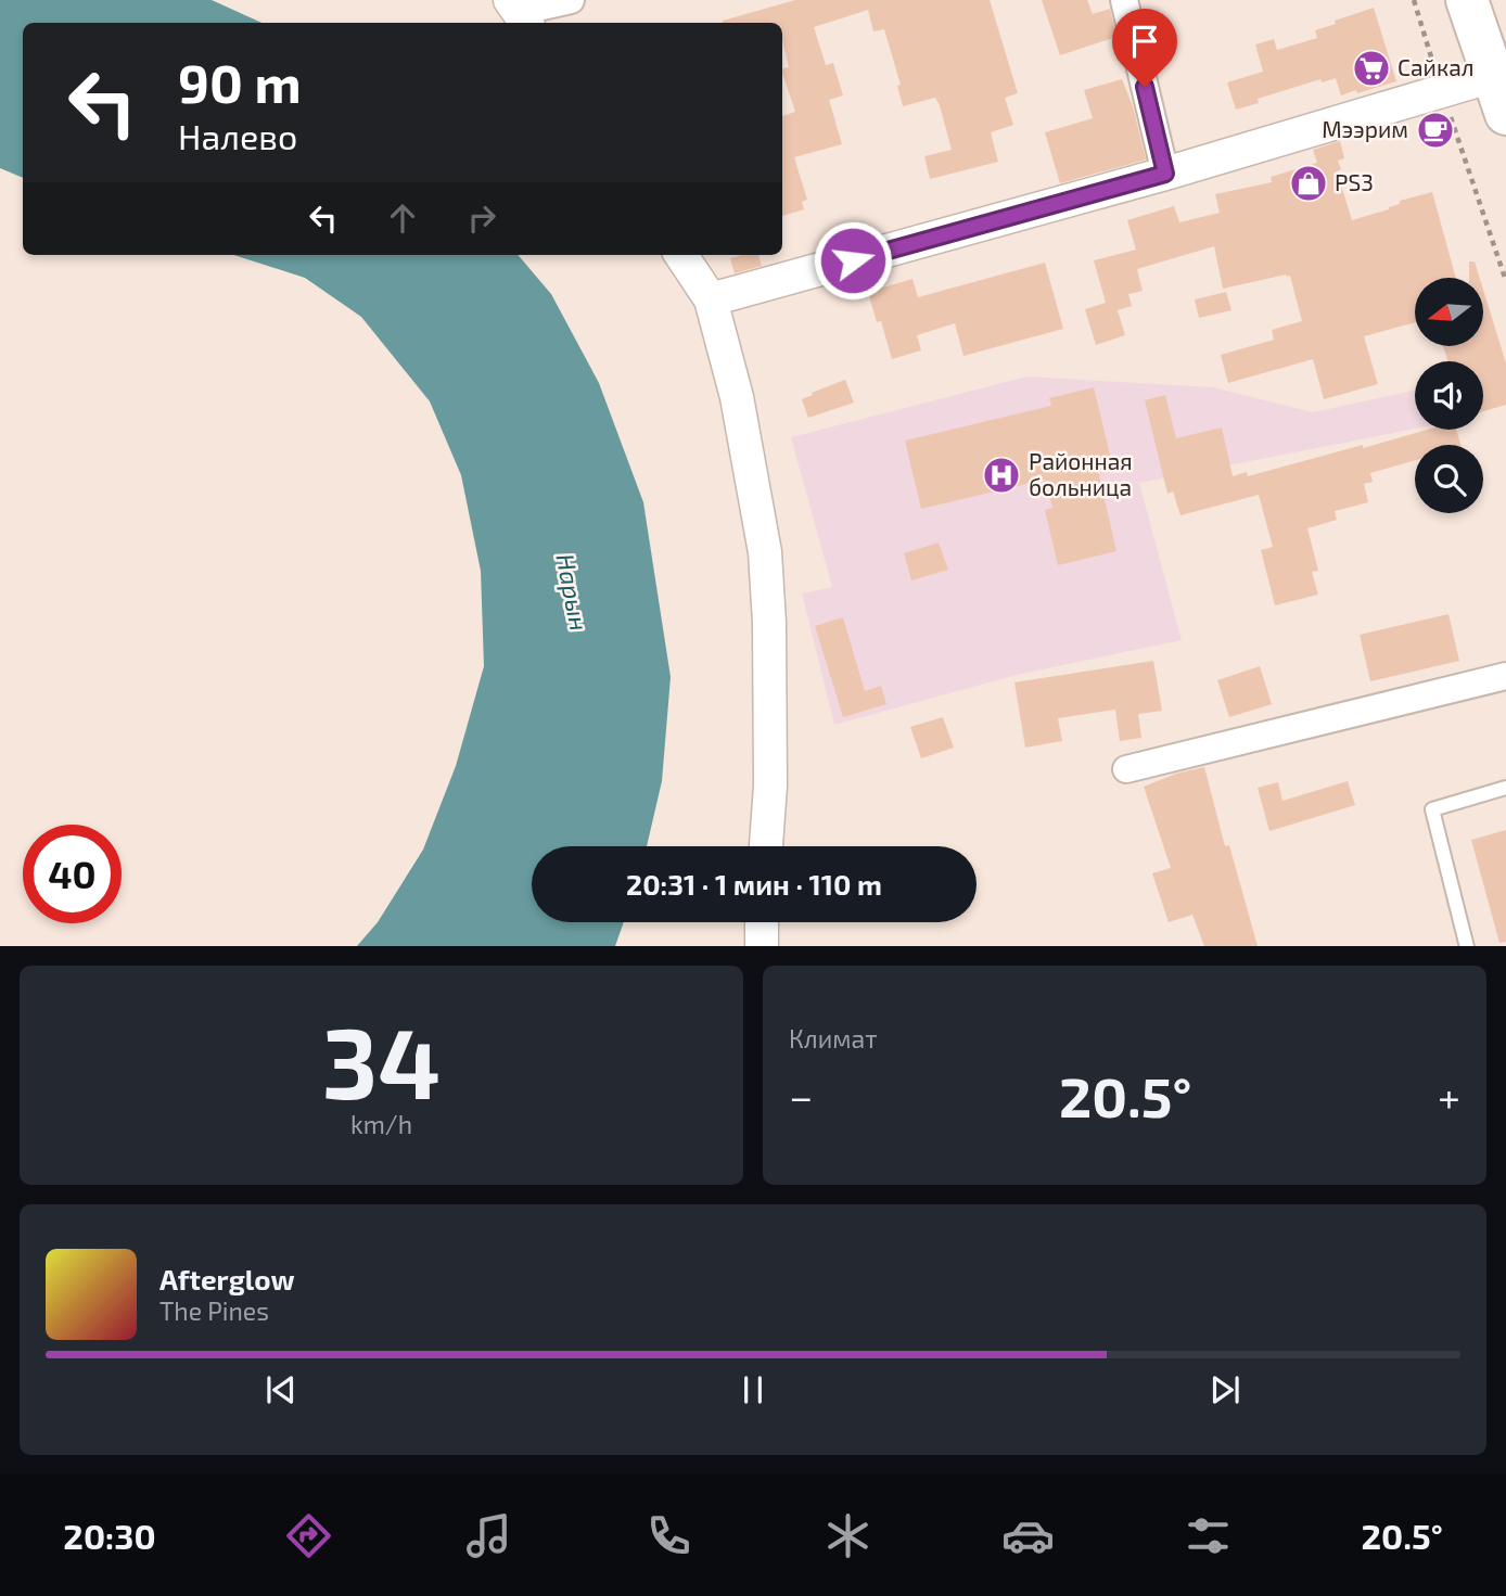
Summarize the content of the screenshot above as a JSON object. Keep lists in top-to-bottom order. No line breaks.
{"water":["Нарын"],"places":{"supermarket":["Сайкал"],"cafe":["Мээрим"],"shop":["PS3"],"hospital":["Районная больница"]},"north":"left","page":{"turn":["90 m","Налево"],"limit":"40","trip":"20:31 · 1 мин · 110 m","tile":[["34","km/h"],"Климат"],"heat":["−","20.5°","+"],"song":["Afterglow","The Pines"],"tabs":["20:30","20.5°"]}}
